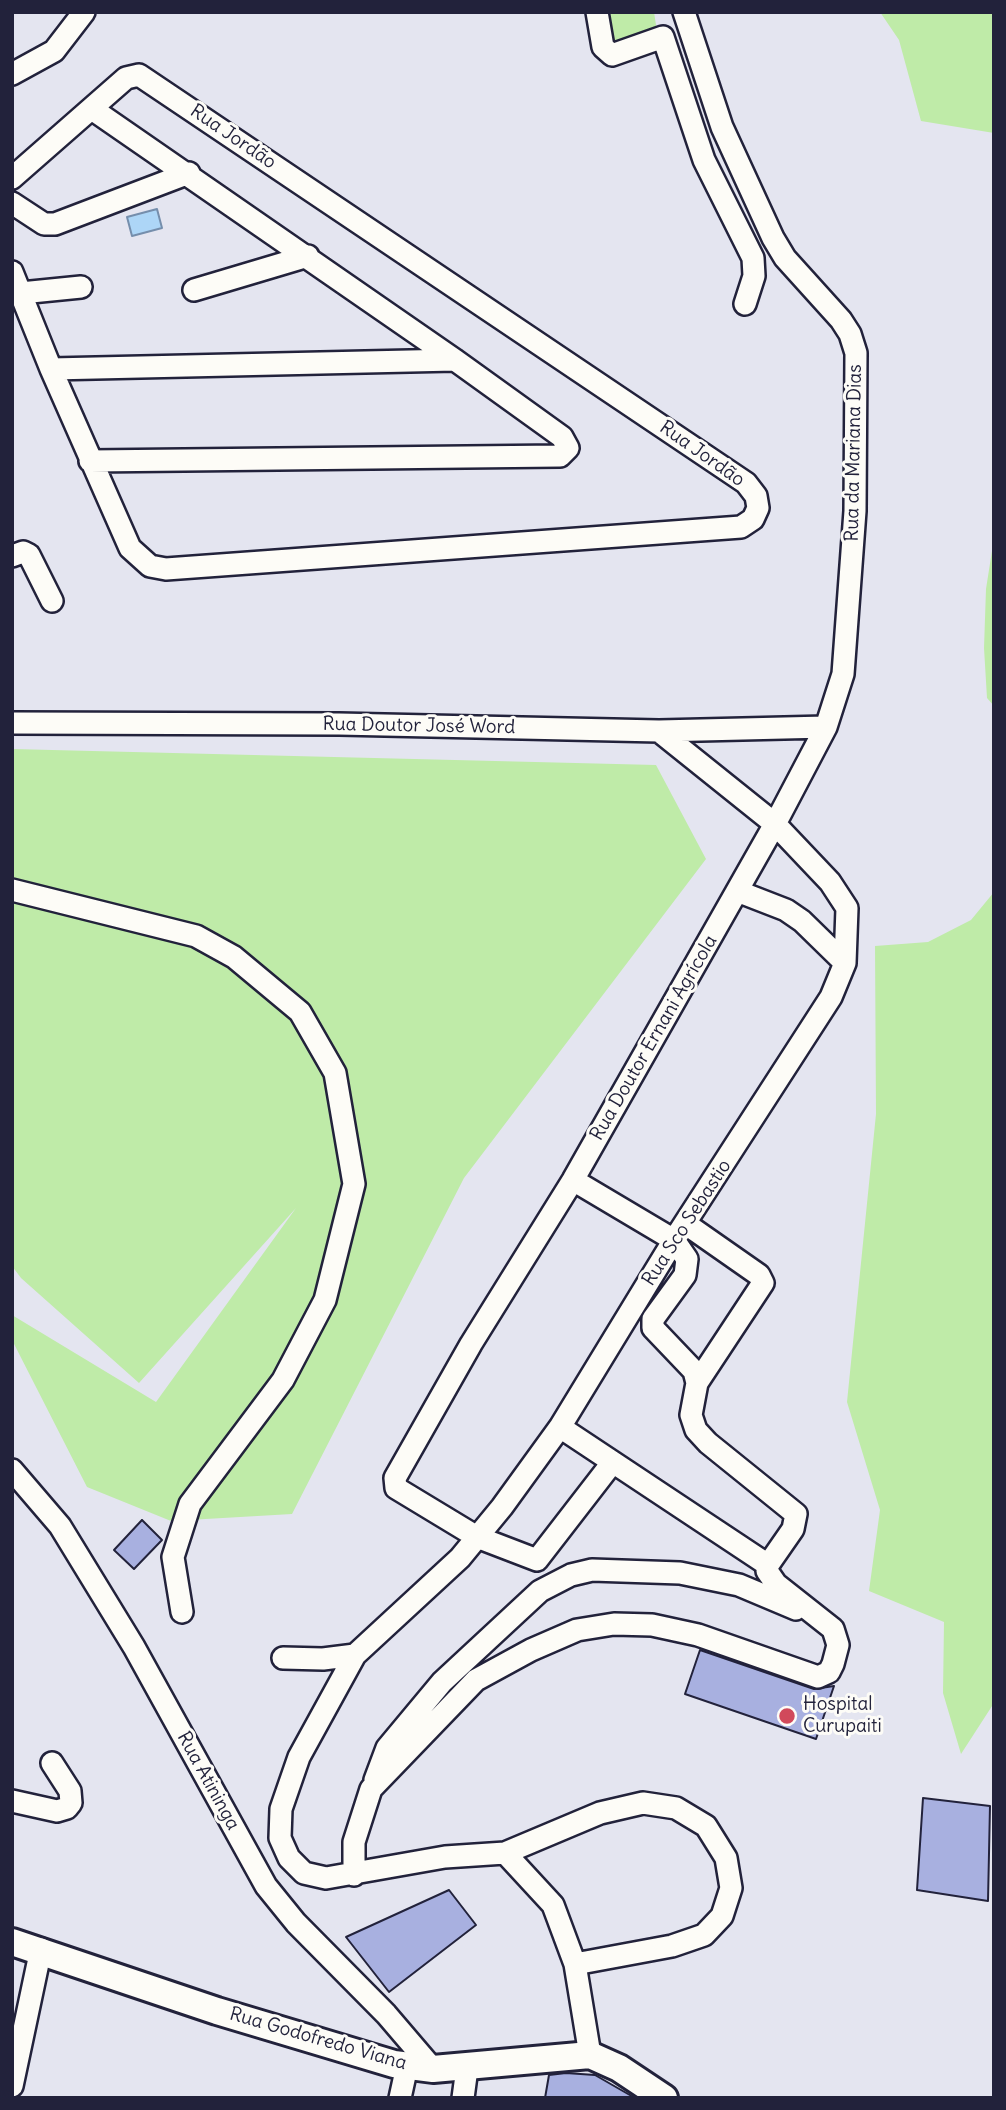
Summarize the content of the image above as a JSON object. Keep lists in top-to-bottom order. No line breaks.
{"streets":{"main road":["Rua Godofredo Viana"],"street":["Rua Jordão","Rua da Mariana Dias","Rua Doutor José Word","Rua Doutor Ernani Agrícola","Rua Sco Sebastio","Rua Atininga"]},"crossings":[["Rua da Mariana Dias","Rua Doutor José Word"],["Rua da Mariana Dias","Rua Doutor Ernani Agrícola"],["Rua Doutor José Word","Rua Doutor Ernani Agrícola"],["Rua Doutor José Word","Rua Sco Sebastio"],["Rua Doutor Ernani Agrícola","Rua Sco Sebastio"],["Rua Atininga","Rua Godofredo Viana"]],"places":["Hospital Curupaiti"]}
